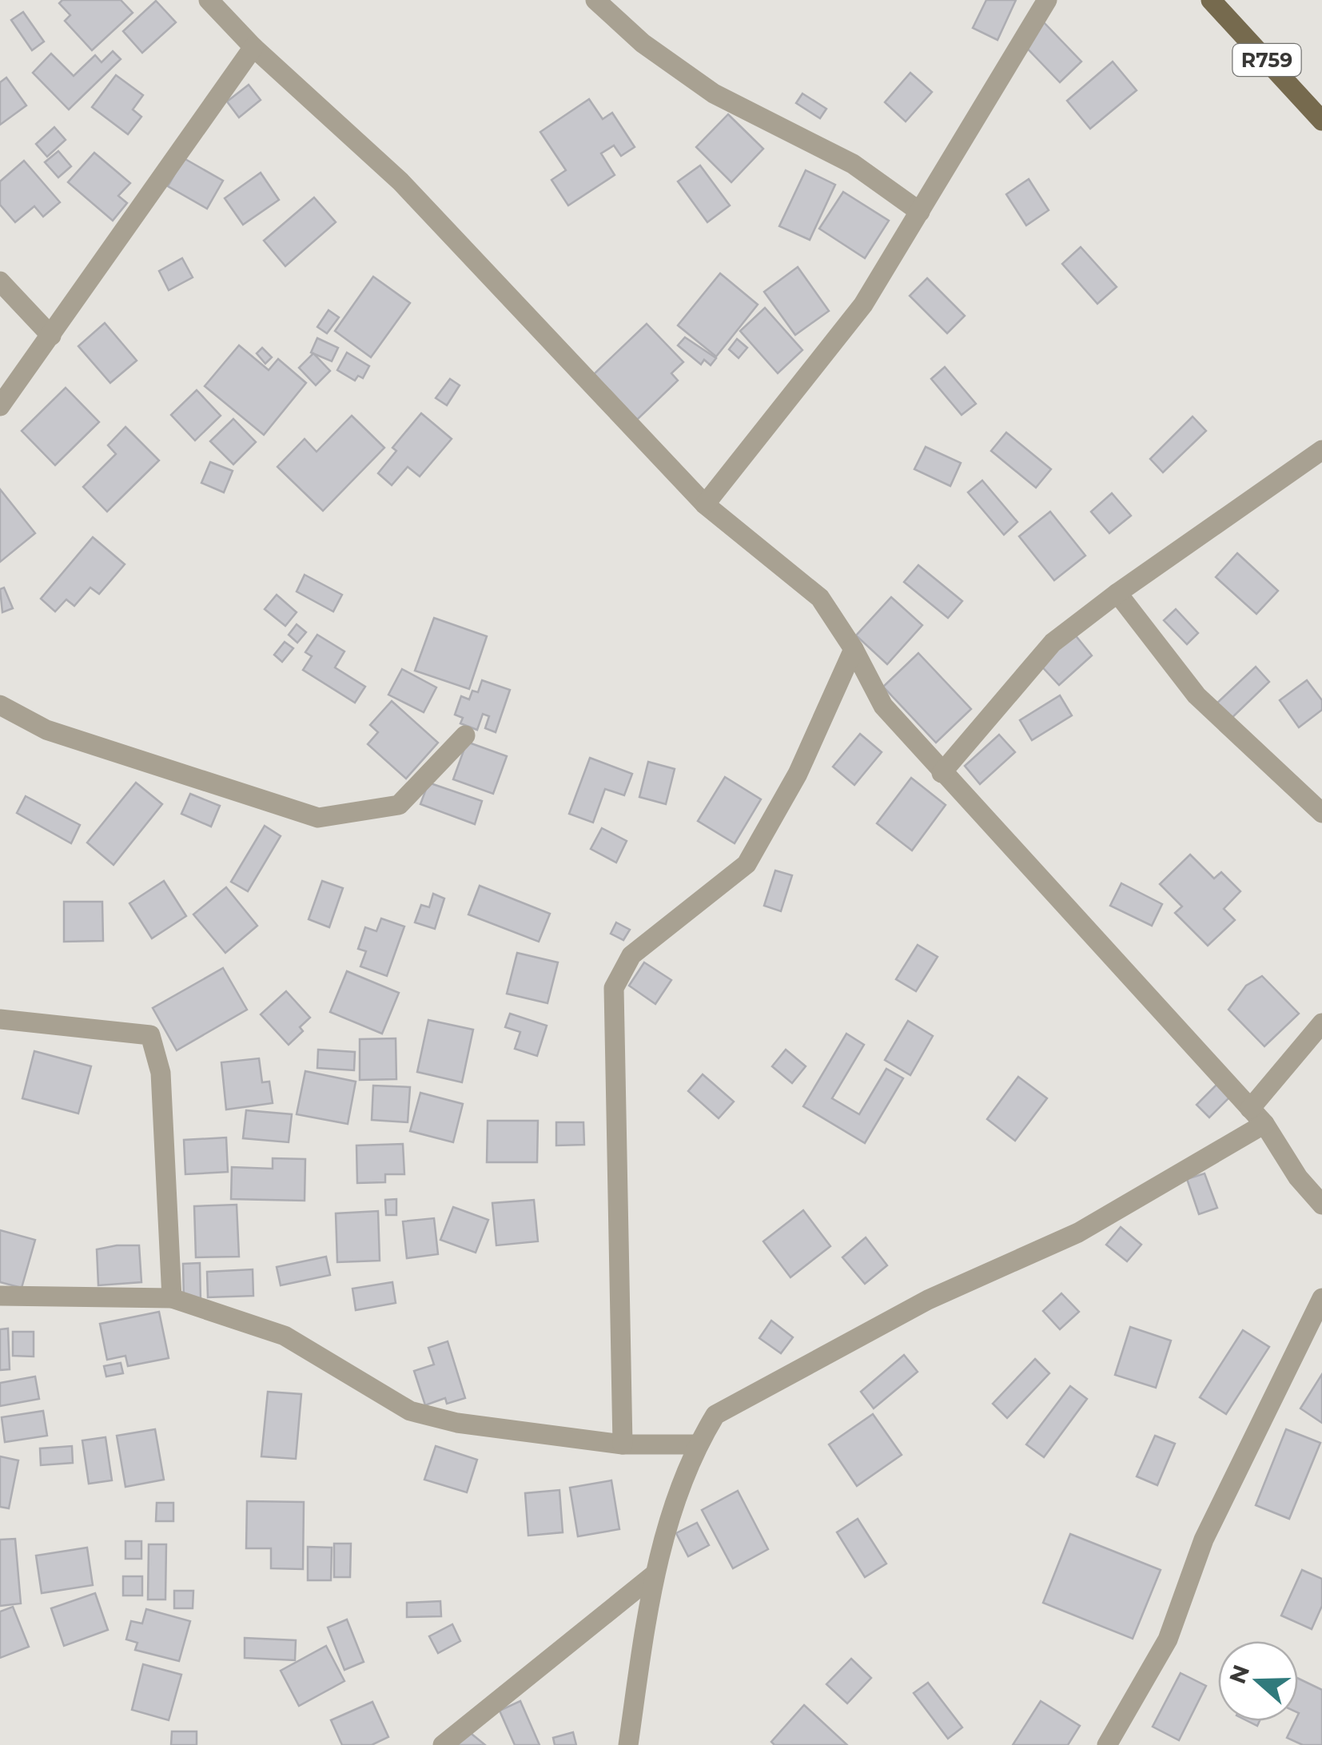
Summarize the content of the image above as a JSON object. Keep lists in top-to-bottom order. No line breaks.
{"streets":{"main road":["R759"]},"north":"left"}
